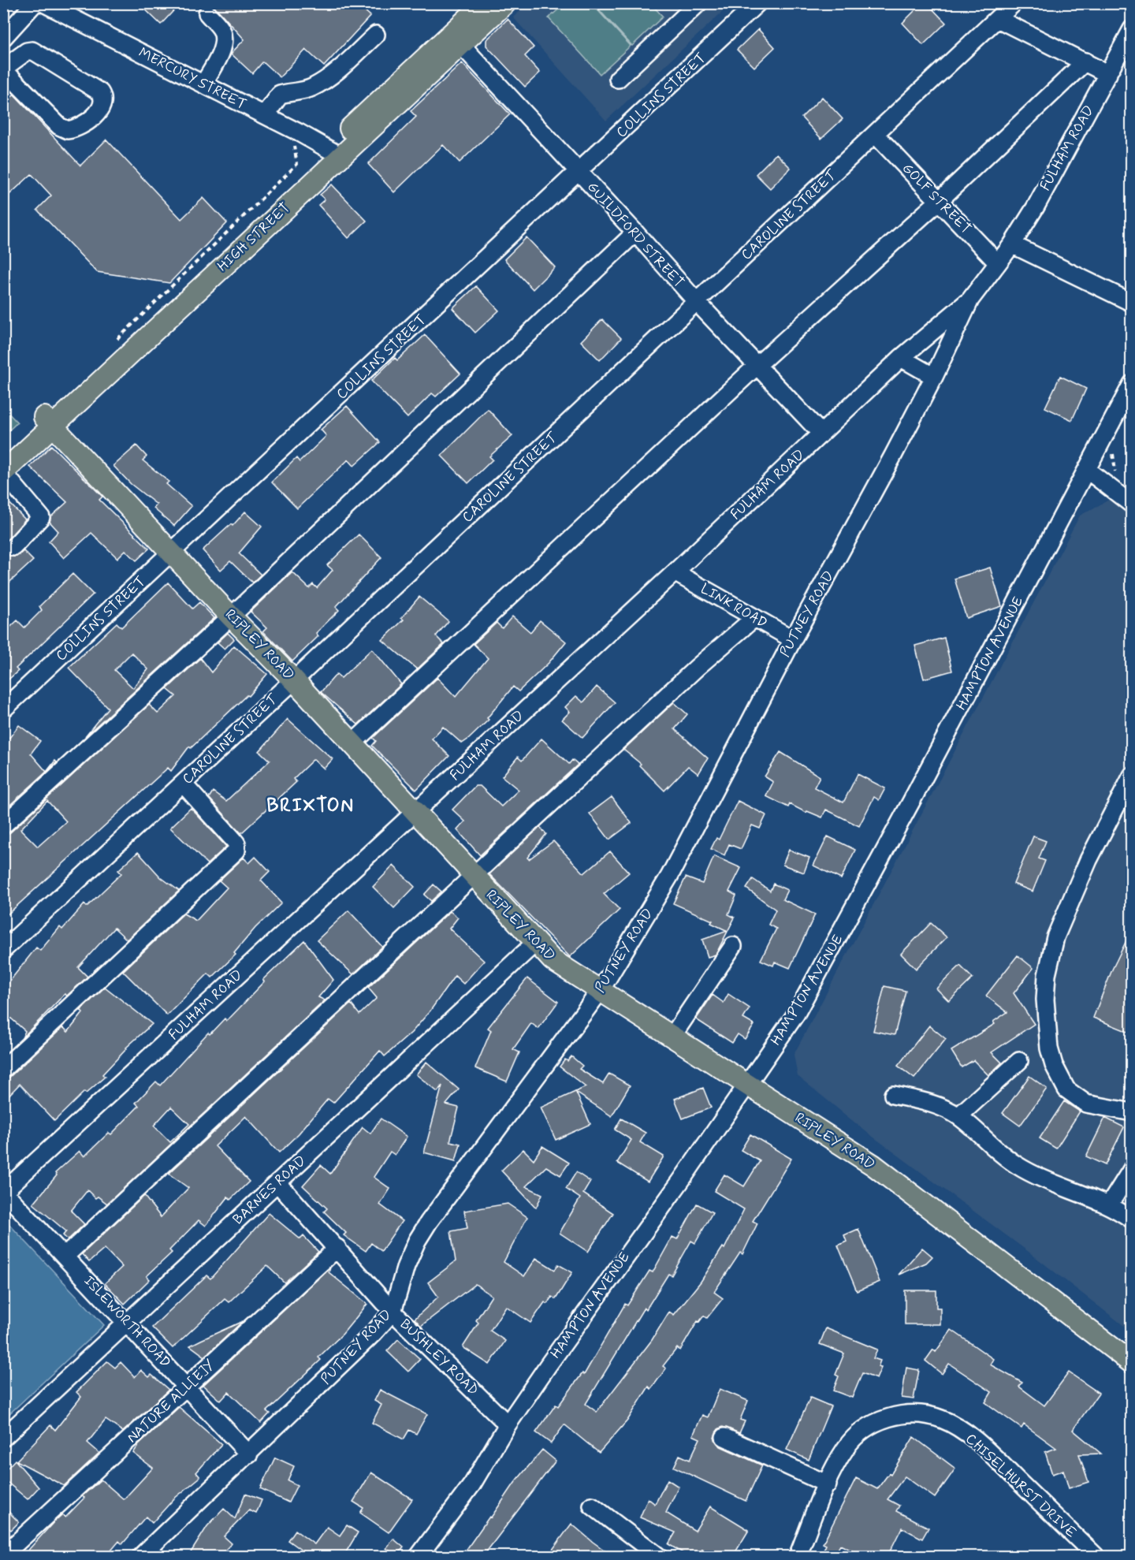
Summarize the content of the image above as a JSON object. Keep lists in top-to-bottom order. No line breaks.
{"streets":{"main road":["HIGH STREET","RIPLEY ROAD"],"street":["MERCURY STREET","COLLINS STREET","FULHAM ROAD","GOLF STREET","CAROLINE STREET","GUILDFORD STREET","LINK ROAD","PUTNEY ROAD","HAMPTON AVENUE","BARNES ROAD","ISLEWORTH ROAD","BUSHLEY ROAD","NATURE ALL[E]Y","CHISELHURST DRIVE"]},"crossings":[["MERCURY STREET","HIGH STREET"],["COLLINS STREET","GUILDFORD STREET"],["COLLINS STREET","RIPLEY ROAD"],["FULHAM ROAD","GOLF STREET"],["FULHAM ROAD","GUILDFORD STREET"],["FULHAM ROAD","LINK ROAD"],["FULHAM ROAD","PUTNEY ROAD"],["FULHAM ROAD","RIPLEY ROAD"],["FULHAM ROAD","ISLEWORTH ROAD"],["GOLF STREET","CAROLINE STREET"],["GOLF STREET","PUTNEY ROAD"],["CAROLINE STREET","GUILDFORD STREET"],["CAROLINE STREET","RIPLEY ROAD"],["GUILDFORD STREET","HIGH STREET"],["HIGH STREET","RIPLEY ROAD"],["LINK ROAD","PUTNEY ROAD"],["PUTNEY ROAD","RIPLEY ROAD"],["PUTNEY ROAD","ISLEWORTH ROAD"],["PUTNEY ROAD","BUSHLEY ROAD"],["RIPLEY ROAD","HAMPTON AVENUE"],["RIPLEY ROAD","BARNES ROAD"],["HAMPTON AVENUE","BUSHLEY ROAD"],["BARNES ROAD","ISLEWORTH ROAD"],["BARNES ROAD","BUSHLEY ROAD"],["ISLEWORTH ROAD","NATURE ALL[E]Y"],["BUSHLEY ROAD","NATURE ALL[E]Y"]],"districts":["BRIXTON"]}
